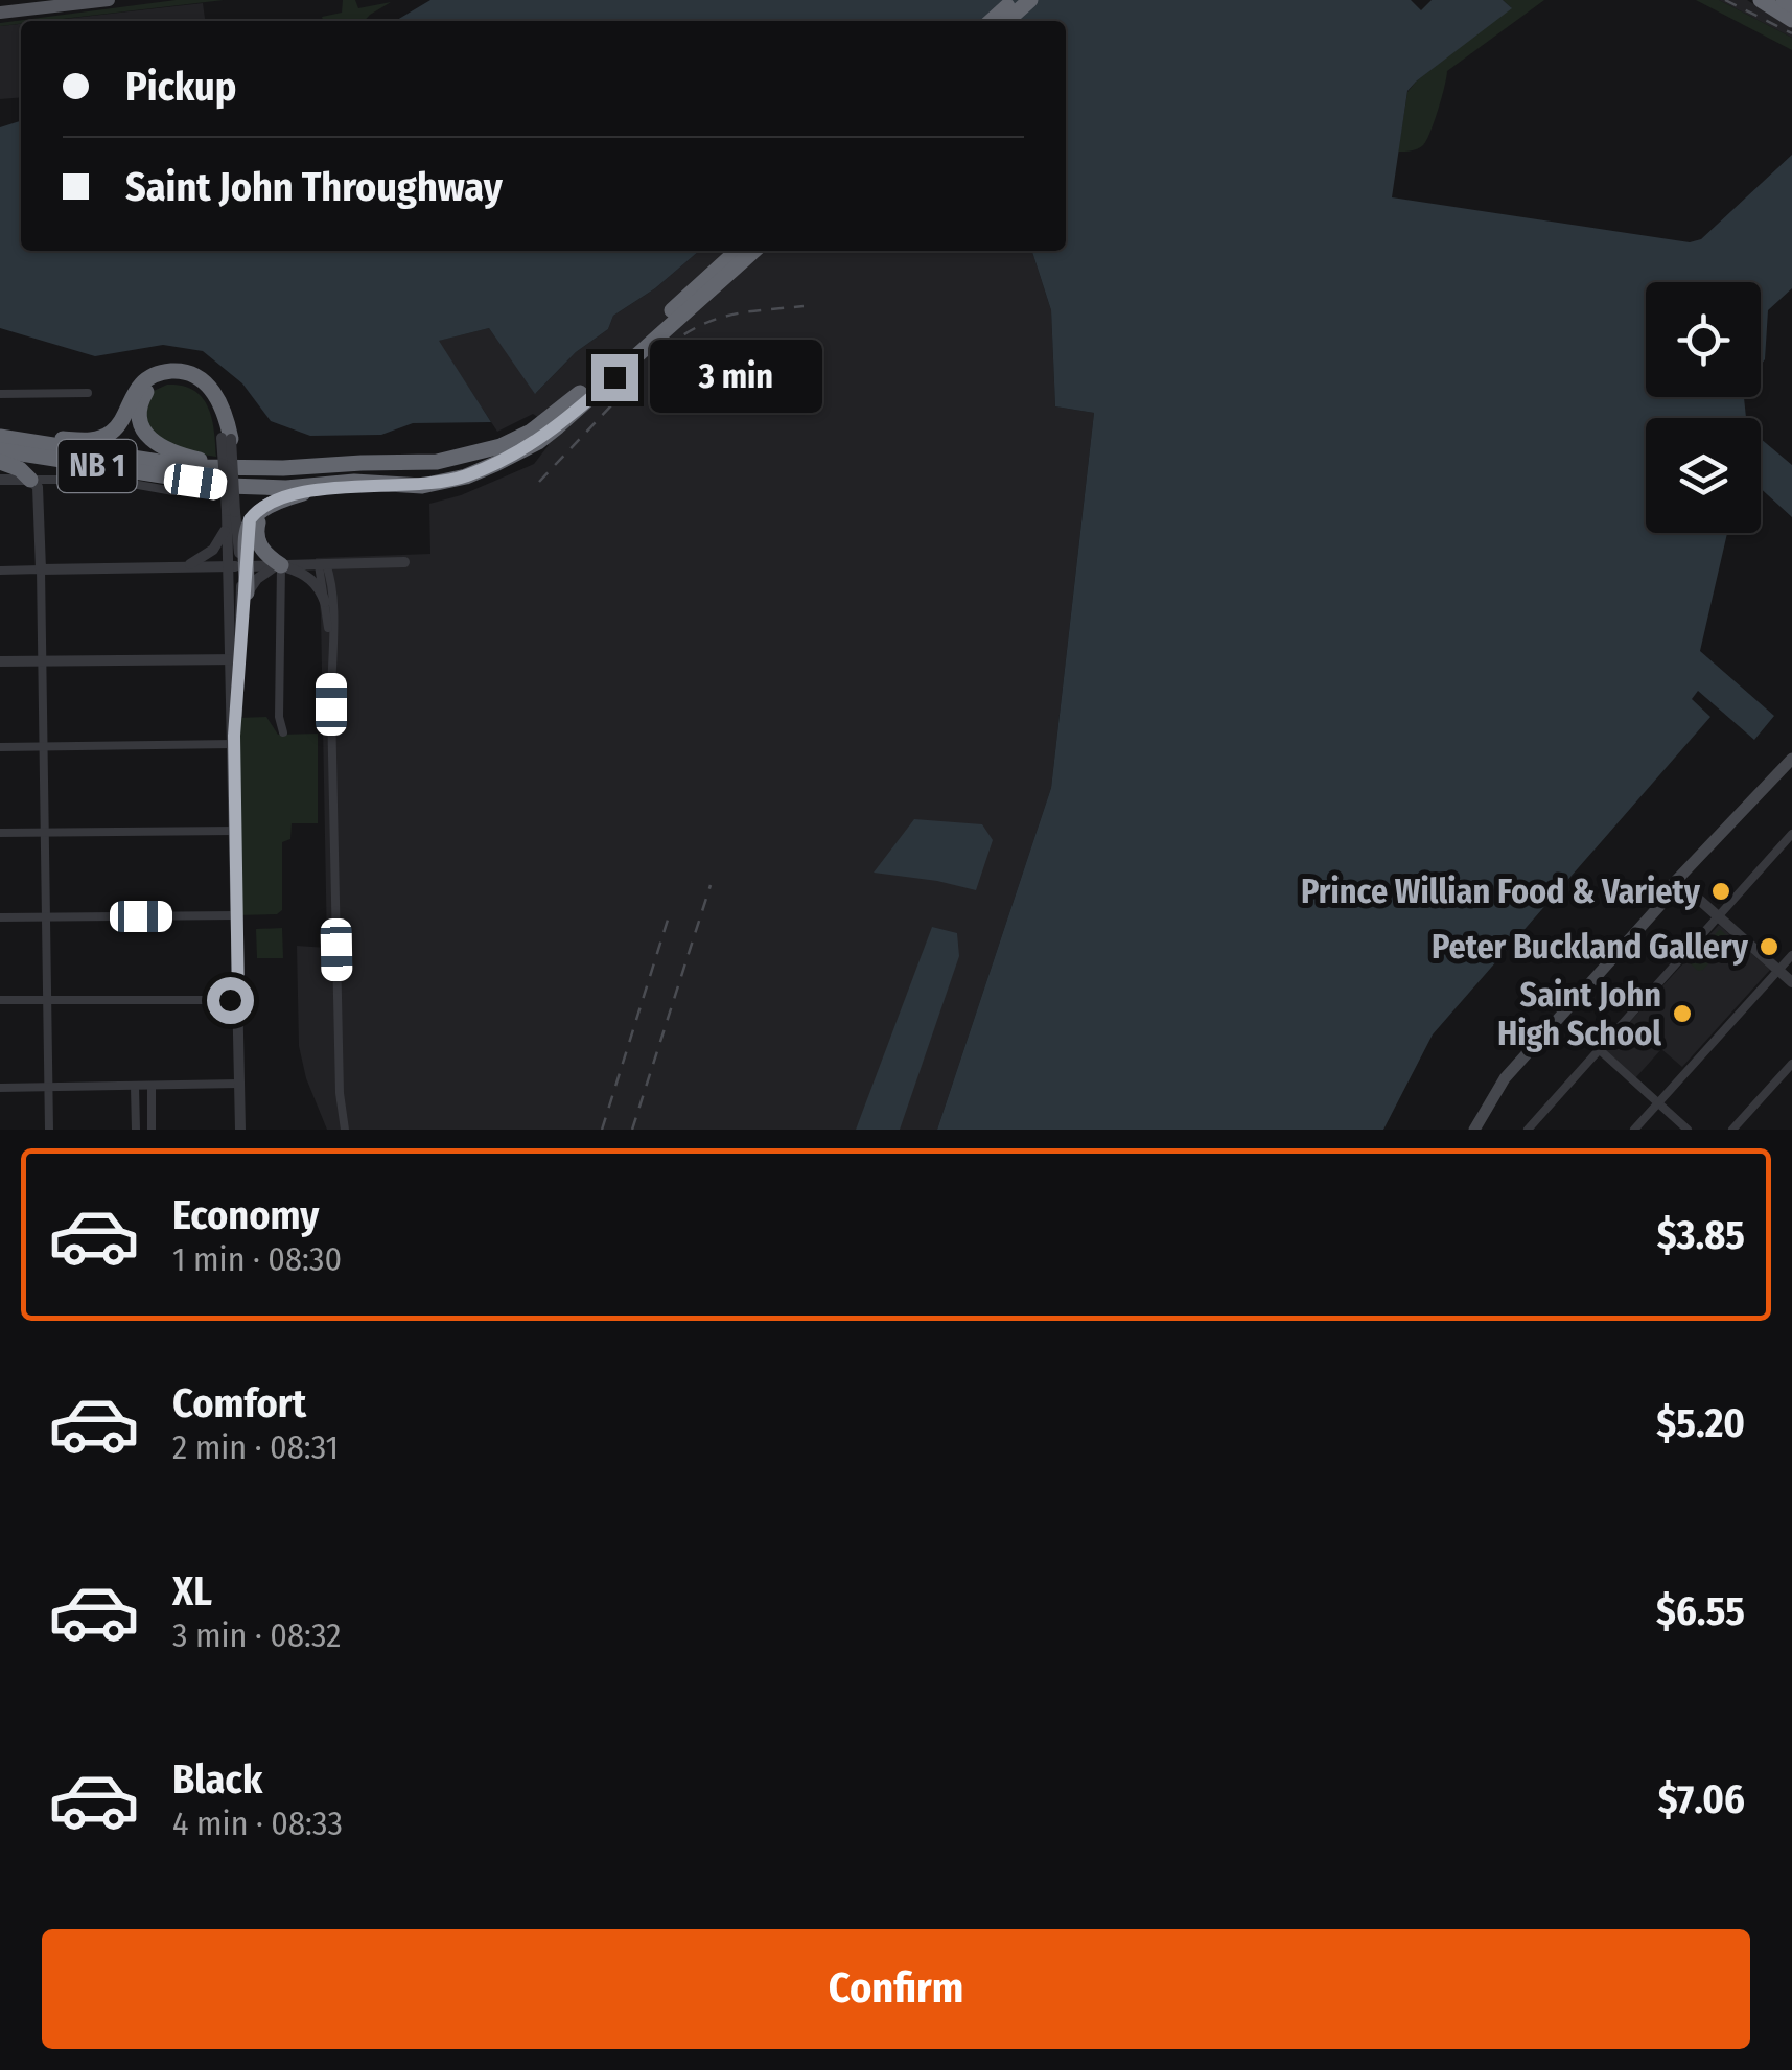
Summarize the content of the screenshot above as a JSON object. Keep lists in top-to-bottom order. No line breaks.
{"streets":{"highway":["NB 1"]},"places":["Prince Willian Food & Variety","Peter Buckland Gallery","Saint John High School"],"page":{"banner":["Pickup","Saint John Throughway"],"bubble":"3 min","list":[{"name":"Economy","note":"1 min · 08:30","value":"$3.85"},{"name":"Comfort","note":"2 min · 08:31","value":"$5.20"},{"name":"XL","note":"3 min · 08:32","value":"$6.55"},{"name":"Black","note":"4 min · 08:33","value":"$7.06"}],"buttons":"Confirm"}}
